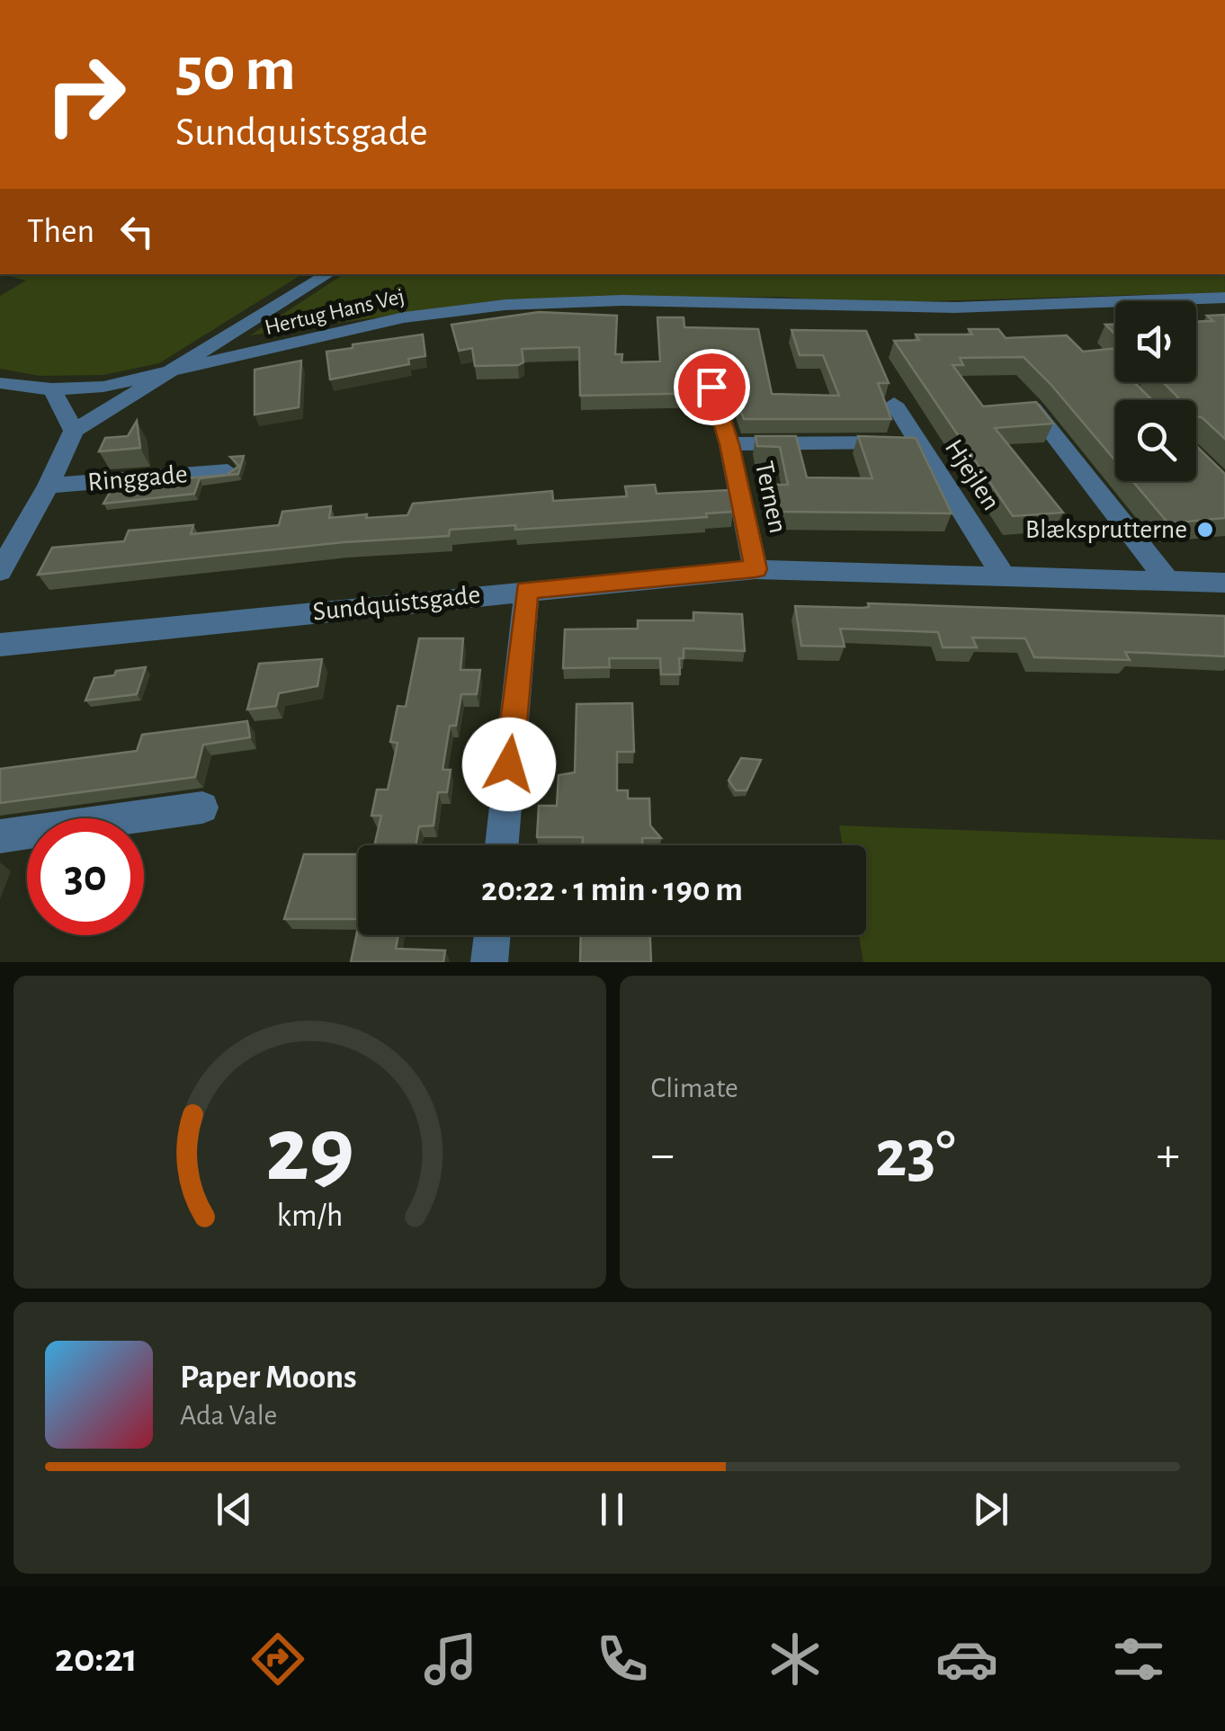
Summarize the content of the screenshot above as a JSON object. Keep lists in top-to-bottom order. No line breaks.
{"streets":{"street":["Hertug Hans Vej","Hjejlen","Ringgade","Ternen","Sundquistsgade"]},"crossings":[["Hertug Hans Vej","Ringgade"],["Hjejlen","Sundquistsgade"],["Ternen","Sundquistsgade"]],"places":["Blæksprutterne"],"page":{"turn":["50 m","Sundquistsgade"],"then":"Then","limit":"30","trip":"20:22 · 1 min · 190 m","tile":"Climate","heat":["−","23°","+"],"song":["Paper Moons","Ada Vale"],"tabs":"20:21","gauge":["29","km/h"]}}
